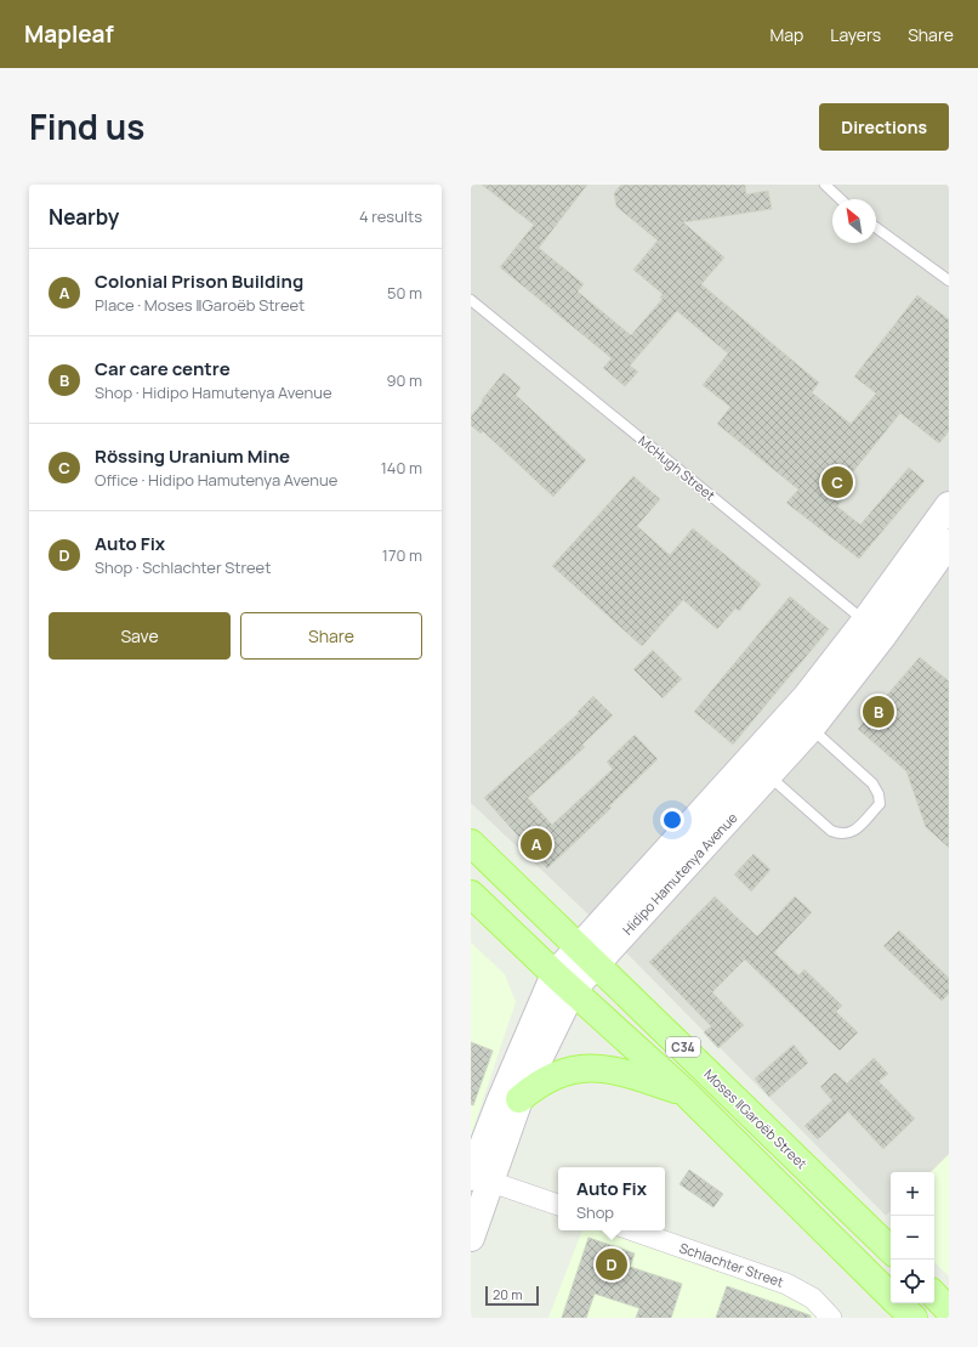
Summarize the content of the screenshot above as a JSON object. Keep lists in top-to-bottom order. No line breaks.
{"streets":{"main road":["C34","Moses ǁGaroëb Street"],"street":["Hidipo Hamutenya Avenue","Schlachter Street"],"lane":["McHugh Street"]},"crossings":[["McHugh Street","Hidipo Hamutenya Avenue"],["Hidipo Hamutenya Avenue","C34"],["Hidipo Hamutenya Avenue","Moses ǁGaroëb Street"]],"scale_bar":"20 m","north":"top left","page":{"header":"Mapleaf","nav":["Map","Layers","Share"],"title":"Find us","buttons":["Directions",["Save","Share"]],"heading":["Nearby","4 results"],"list":[{"mark":"A","name":"Colonial Prison Building","note":"Place · Moses ǁGaroëb Street","value":"50 m"},{"mark":"B","name":"Car care centre","note":"Shop · Hidipo Hamutenya Avenue","value":"90 m"},{"mark":"C","name":"Rössing Uranium Mine","note":"Office · Hidipo Hamutenya Avenue","value":"140 m"},{"mark":"D","name":"Auto Fix","note":"Shop · Schlachter Street","value":"170 m"}],"pins":["C","B","A","D"],"popup":["Auto Fix","Shop"],"map_buttons":["+","−"],"scale":"20 m"}}
